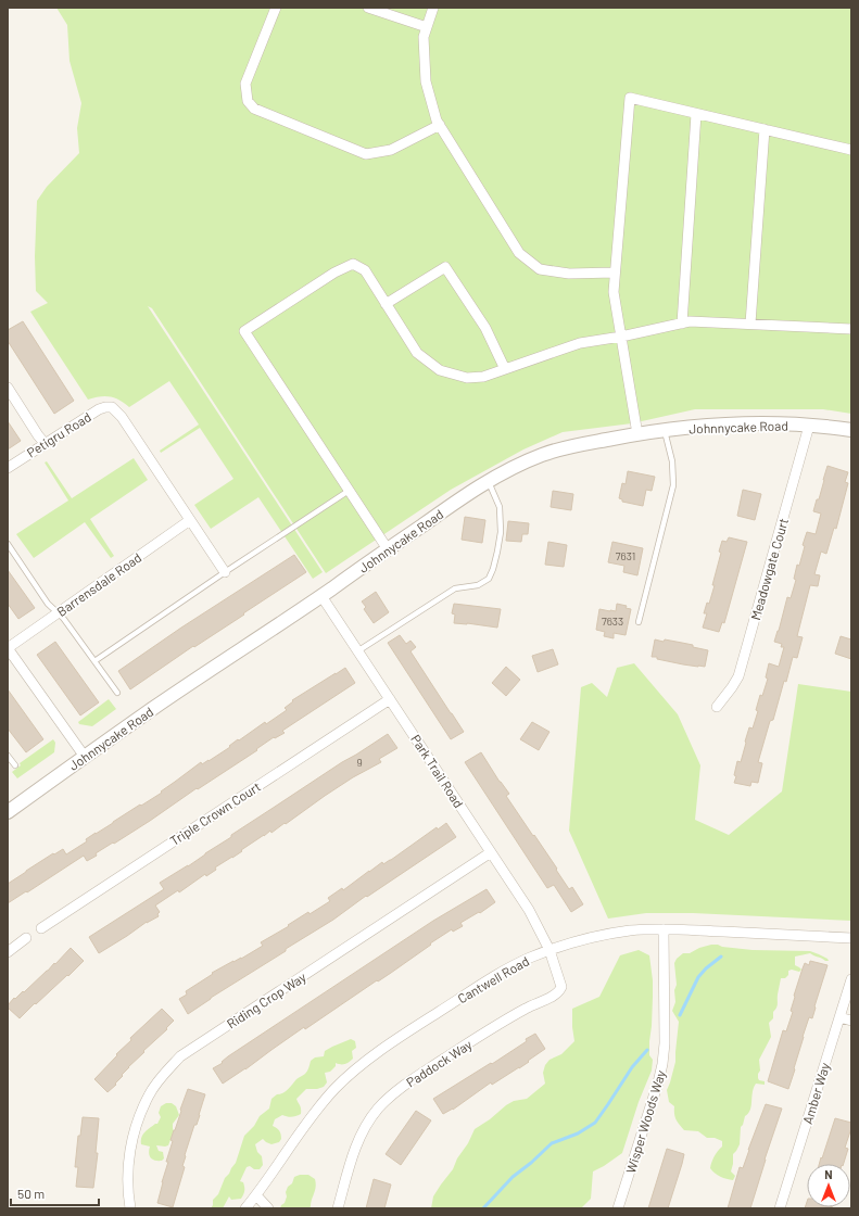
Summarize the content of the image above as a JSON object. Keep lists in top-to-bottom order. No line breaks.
{"streets":{"street":["Johnnycake Road","Petigru Road","Meadowgate Court","Barrensdale Road","Park Trail Road","Triple Crown Court","Cantwell Road","Riding Crop Way","Paddock Way","Amber Way","Wisper Woods Way"]},"crossings":[["Johnnycake Road","Meadowgate Court"],["Johnnycake Road","Park Trail Road"],["Petigru Road","Barrensdale Road"],["Park Trail Road","Triple Crown Court"],["Park Trail Road","Cantwell Road"],["Park Trail Road","Riding Crop Way"],["Park Trail Road","Paddock Way"],["Cantwell Road","Paddock Way"],["Cantwell Road","Wisper Woods Way"]],"house_numbers":["7631","7633","9"],"scale_bar":"50 m","north":"top"}
